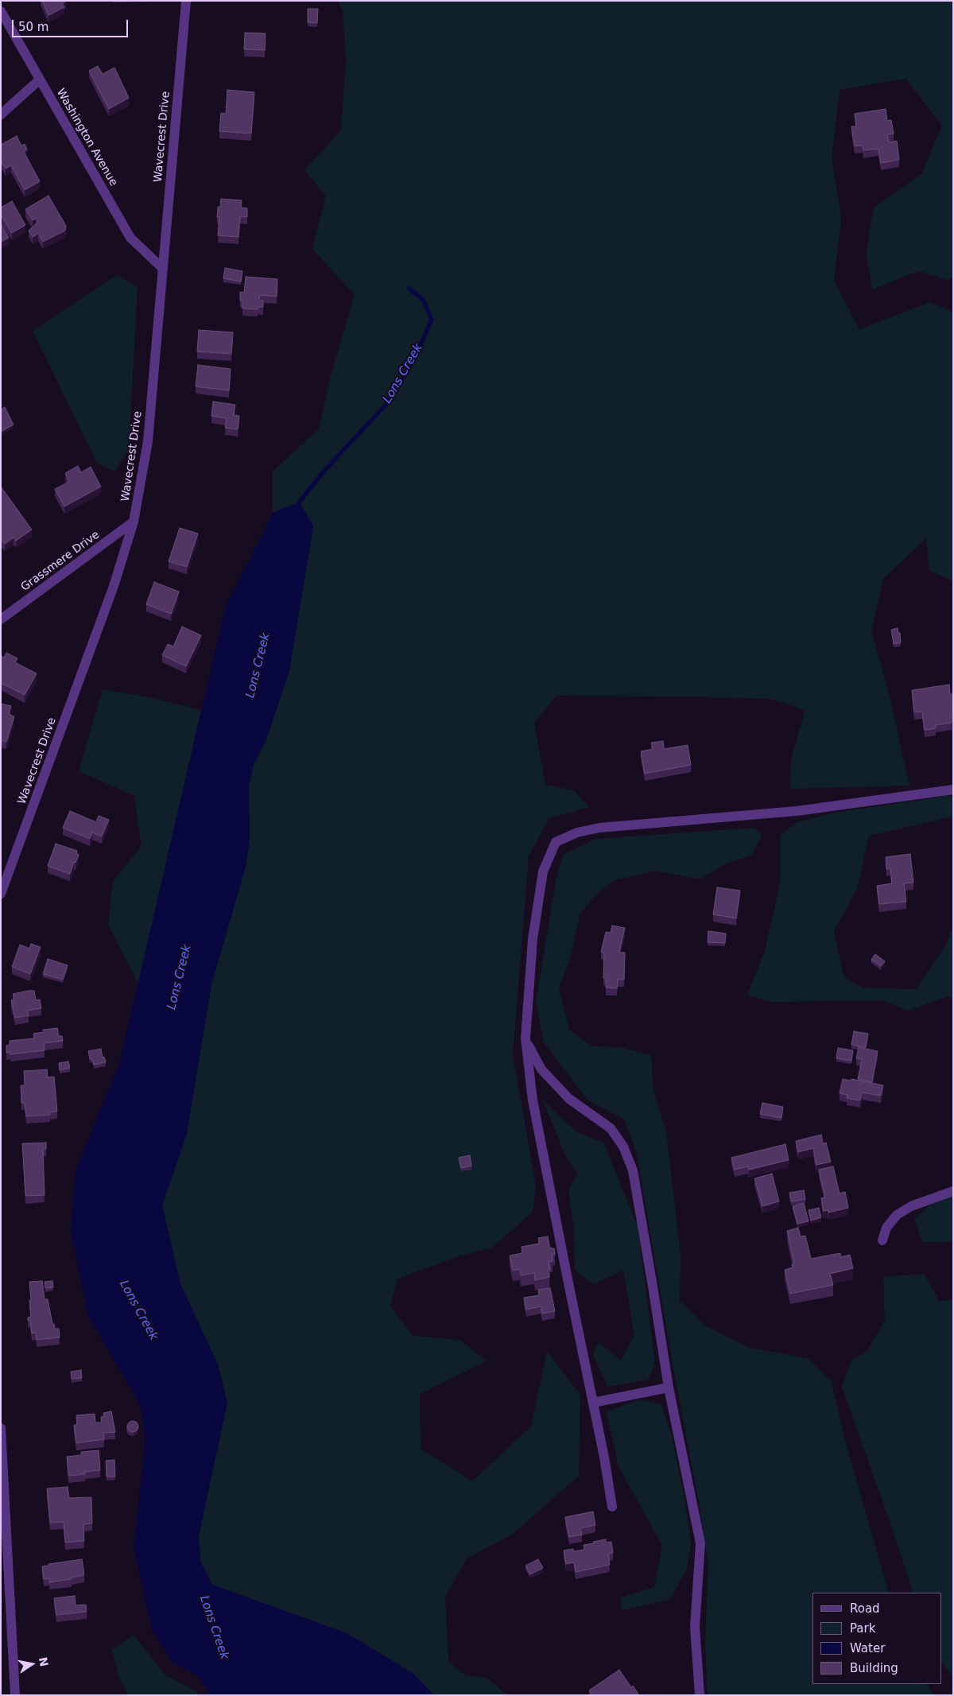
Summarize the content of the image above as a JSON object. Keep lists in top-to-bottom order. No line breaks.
{"streets":{"street":["Wavecrest Drive","Washington Avenue","Grassmere Drive"]},"crossings":[["Wavecrest Drive","Washington Avenue"],["Wavecrest Drive","Grassmere Drive"]],"water":["Lons Creek"],"legend":["Road","Park","Water","Building"],"scale_bar":"50 m","north":"right"}
